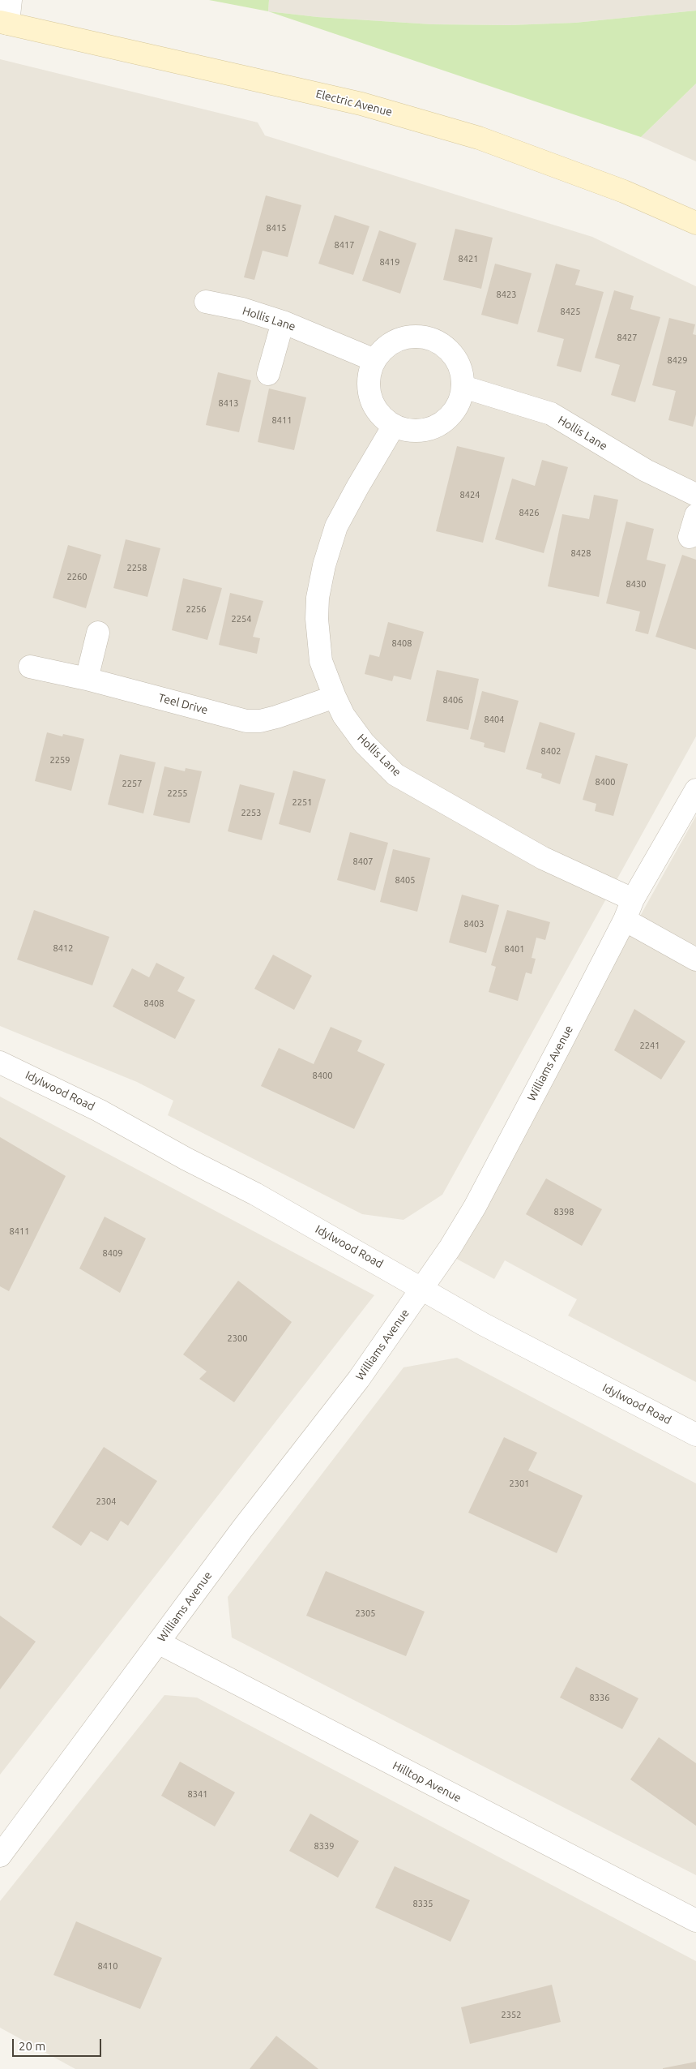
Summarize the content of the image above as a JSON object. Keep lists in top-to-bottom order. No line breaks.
{"streets":{"street":["Electric Avenue","Hollis Lane","Teel Drive","Williams Avenue","Idylwood Road","Hilltop Avenue"]},"crossings":[["Hollis Lane","Teel Drive"],["Hollis Lane","Williams Avenue"],["Williams Avenue","Idylwood Road"],["Williams Avenue","Hilltop Avenue"]],"house_numbers":["8415","8417","8421","8419","8423","8425","8427","8429","8413","8411","8424","8426","8428","2258","2260","8430","2256","2254","8408","8406","8404","8402","2259","8400","2257","2255","2251","2253","8407","8405","8403","8412","8401","8408","2241","8400","8398","8411","8409","2300","2301","2304","2305","8336","8341","8339","8335","8410","2352"],"scale_bar":"20 m"}
